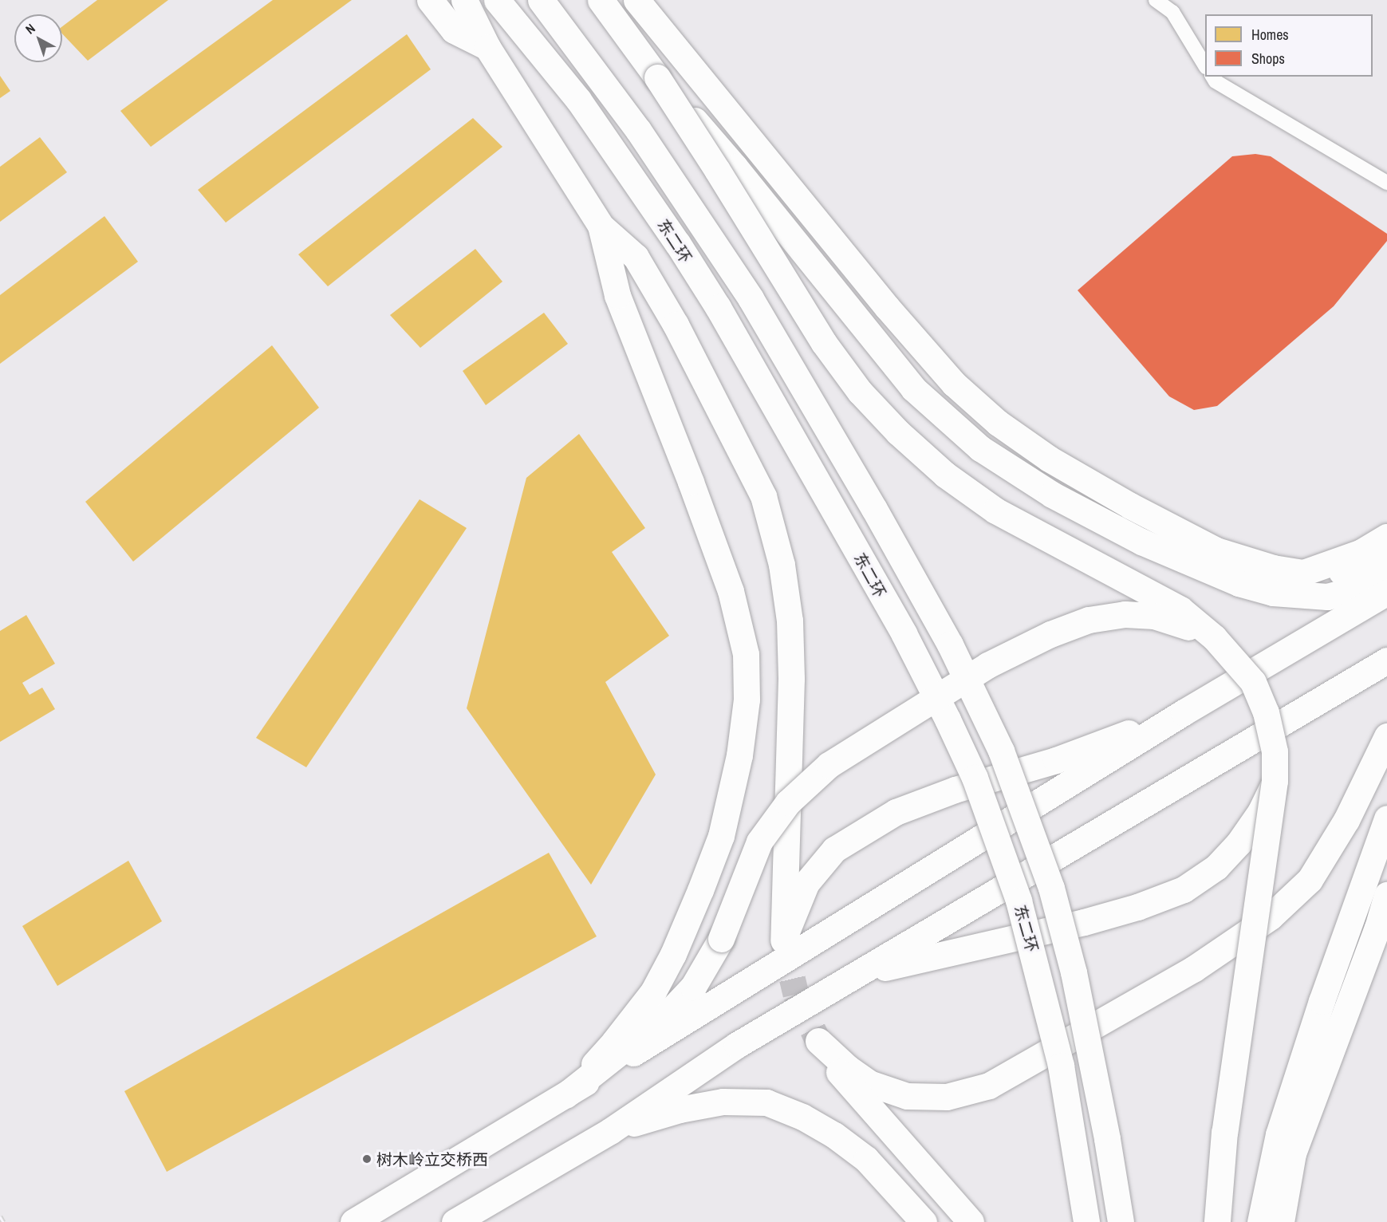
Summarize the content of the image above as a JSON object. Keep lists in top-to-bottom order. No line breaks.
{"streets":{"main road":["东二环"]},"places":["树木岭立交桥西"],"legend":["Homes","Shops"],"north":"top left"}
